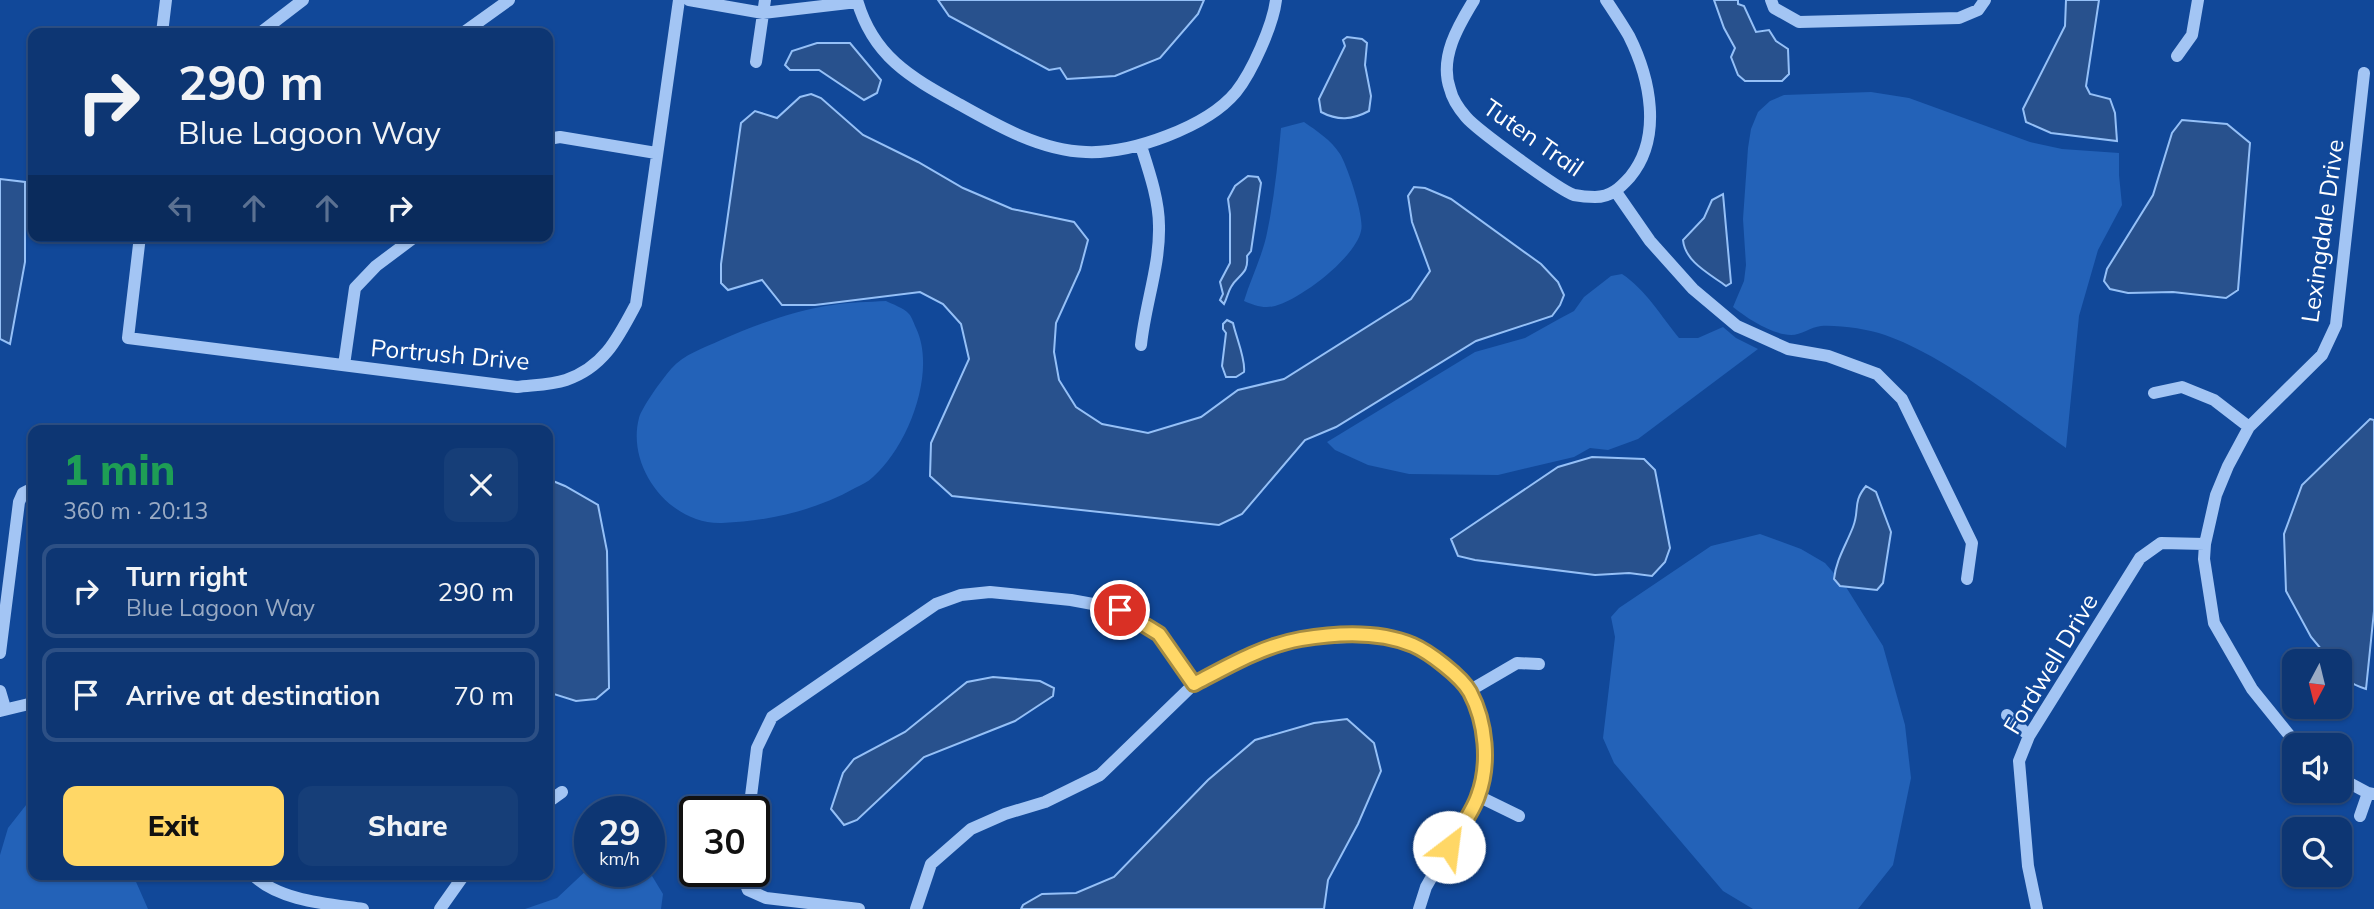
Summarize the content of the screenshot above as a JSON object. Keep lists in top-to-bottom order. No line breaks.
{"streets":{"street":["Tuten Trail","Lexingdale Drive","Portrush Drive","Fordwell Drive"]},"crossings":[["Lexingdale Drive","Fordwell Drive"]],"north":"bottom","page":{"turn":["290 m","Blue Lagoon Way"],"heading":["1 min","360 m · 20:13"],"list":[{"name":"Turn right","note":"Blue Lagoon Way","value":"290 m"},{"name":"Arrive at destination","value":"70 m"}],"buttons":["Exit","Share"],"speed":"29 km/h","limit":"30"}}
